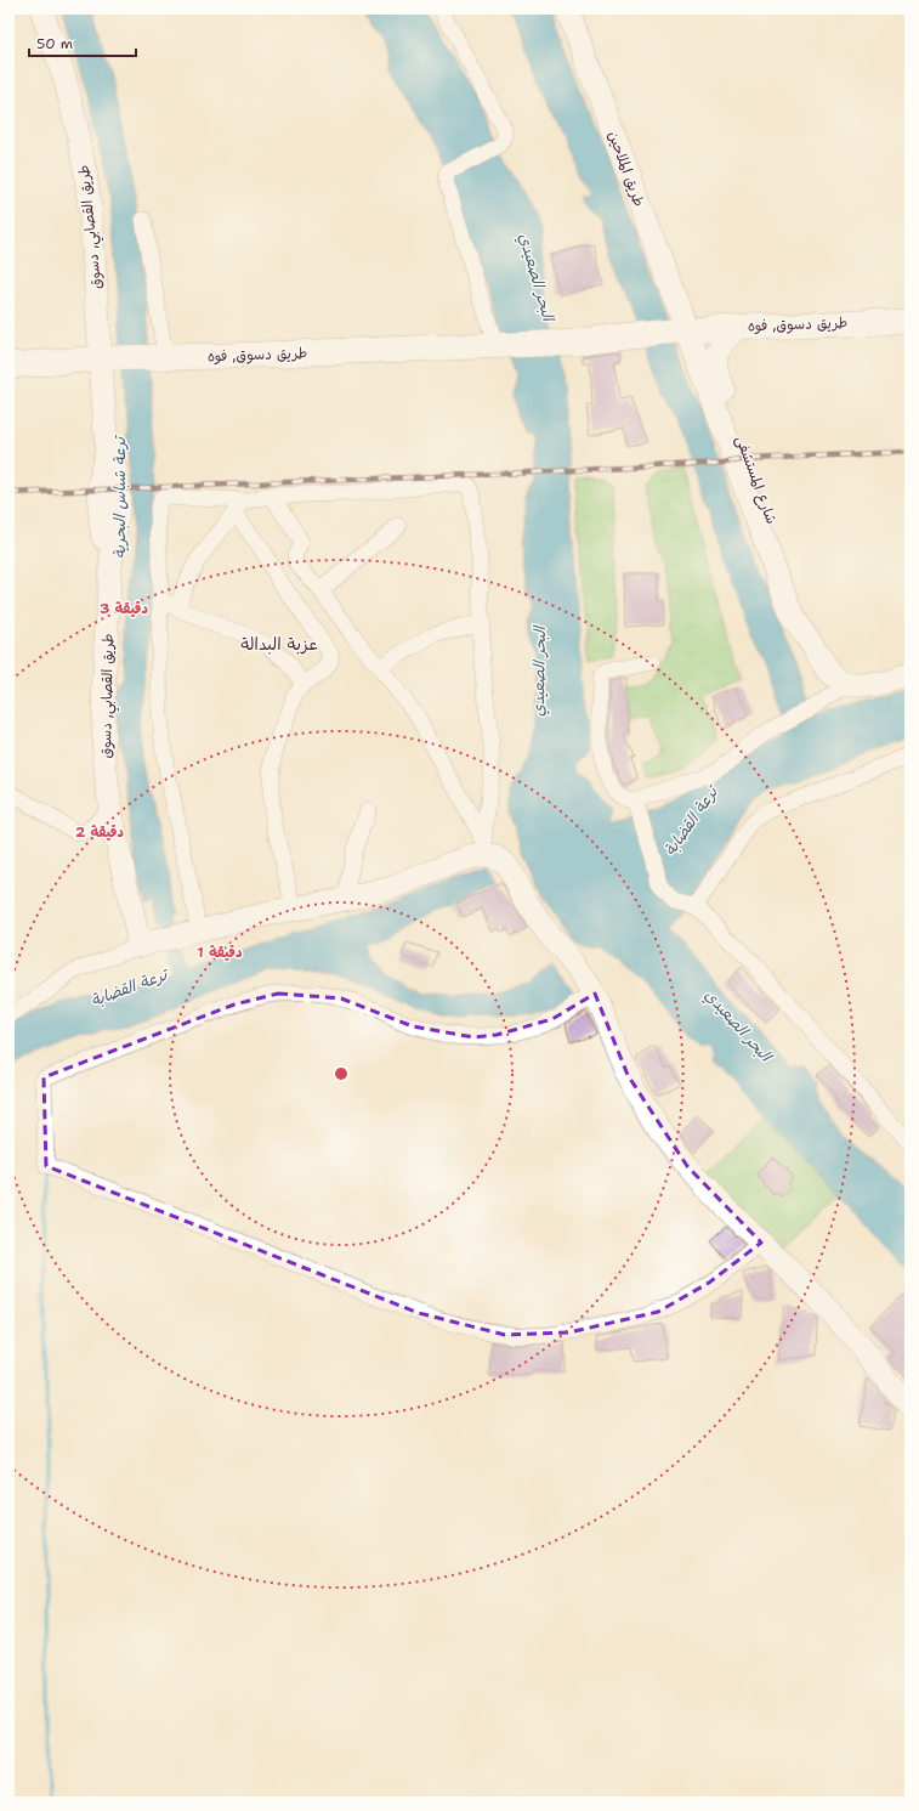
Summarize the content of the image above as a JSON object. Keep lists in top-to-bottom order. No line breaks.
{"streets":{"main road":["طريق الملاحين","طريق القصابي, دسوق","طريق دسوق, فوه","شارع المستشفى"]},"crossings":[["طريق الملاحين","طريق دسوق, فوه"],["طريق الملاحين","شارع المستشفى"],["طريق القصابي, دسوق","طريق دسوق, فوه"],["طريق دسوق, فوه","شارع المستشفى"]],"districts":["عزبة البدالة"],"water":["البحر الصعيدي","ترعة شباس البحرية","ترعة القضابة"],"scale_bar":"50 m","rings":["3 دقيقة","2 دقيقة","1 دقيقة"]}
